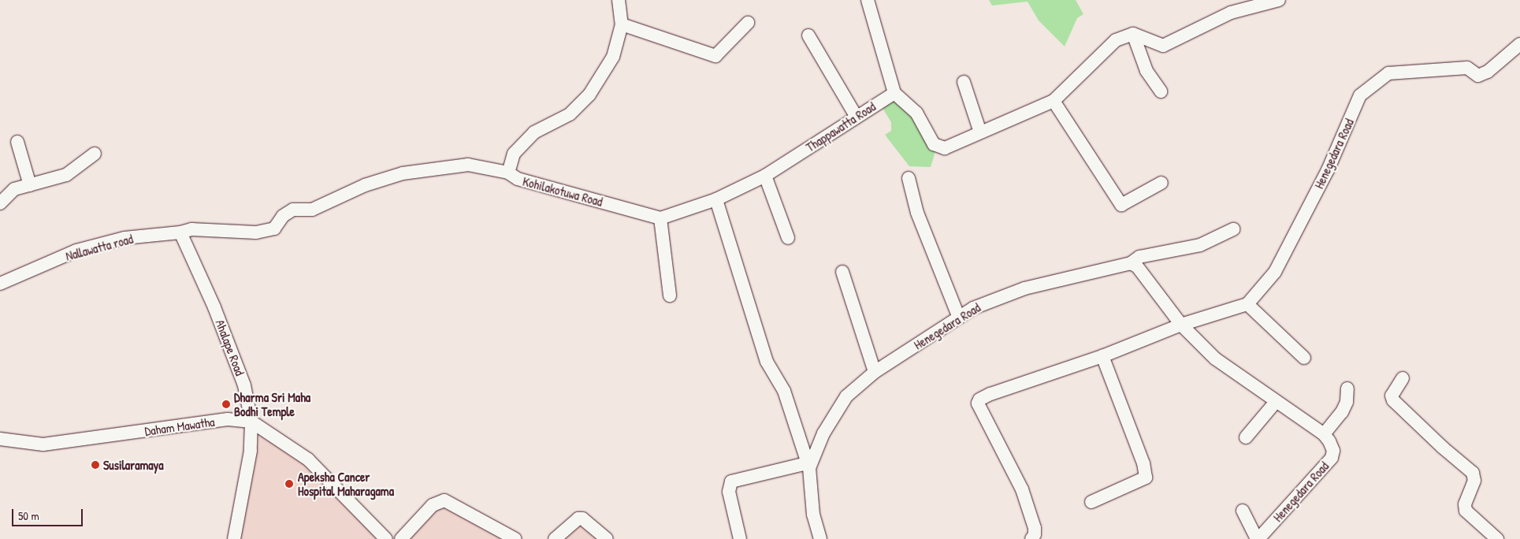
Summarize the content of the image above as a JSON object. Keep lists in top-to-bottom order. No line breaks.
{"streets":{"street":["Thappawatta Road","Henegedara Road","Kohilakotuwa Road","Nallawatta road","Ahalape Road","Daham Mawatha"]},"crossings":[["Kohilakotuwa Road","Nallawatta road"],["Nallawatta road","Ahalape Road"],["Ahalape Road","Daham Mawatha"]],"places":["Dharma Sri Maha Bodhi Temple","Susilaramaya","Apeksha Cancer Hospital Maharagama"],"scale_bar":"50 m"}
